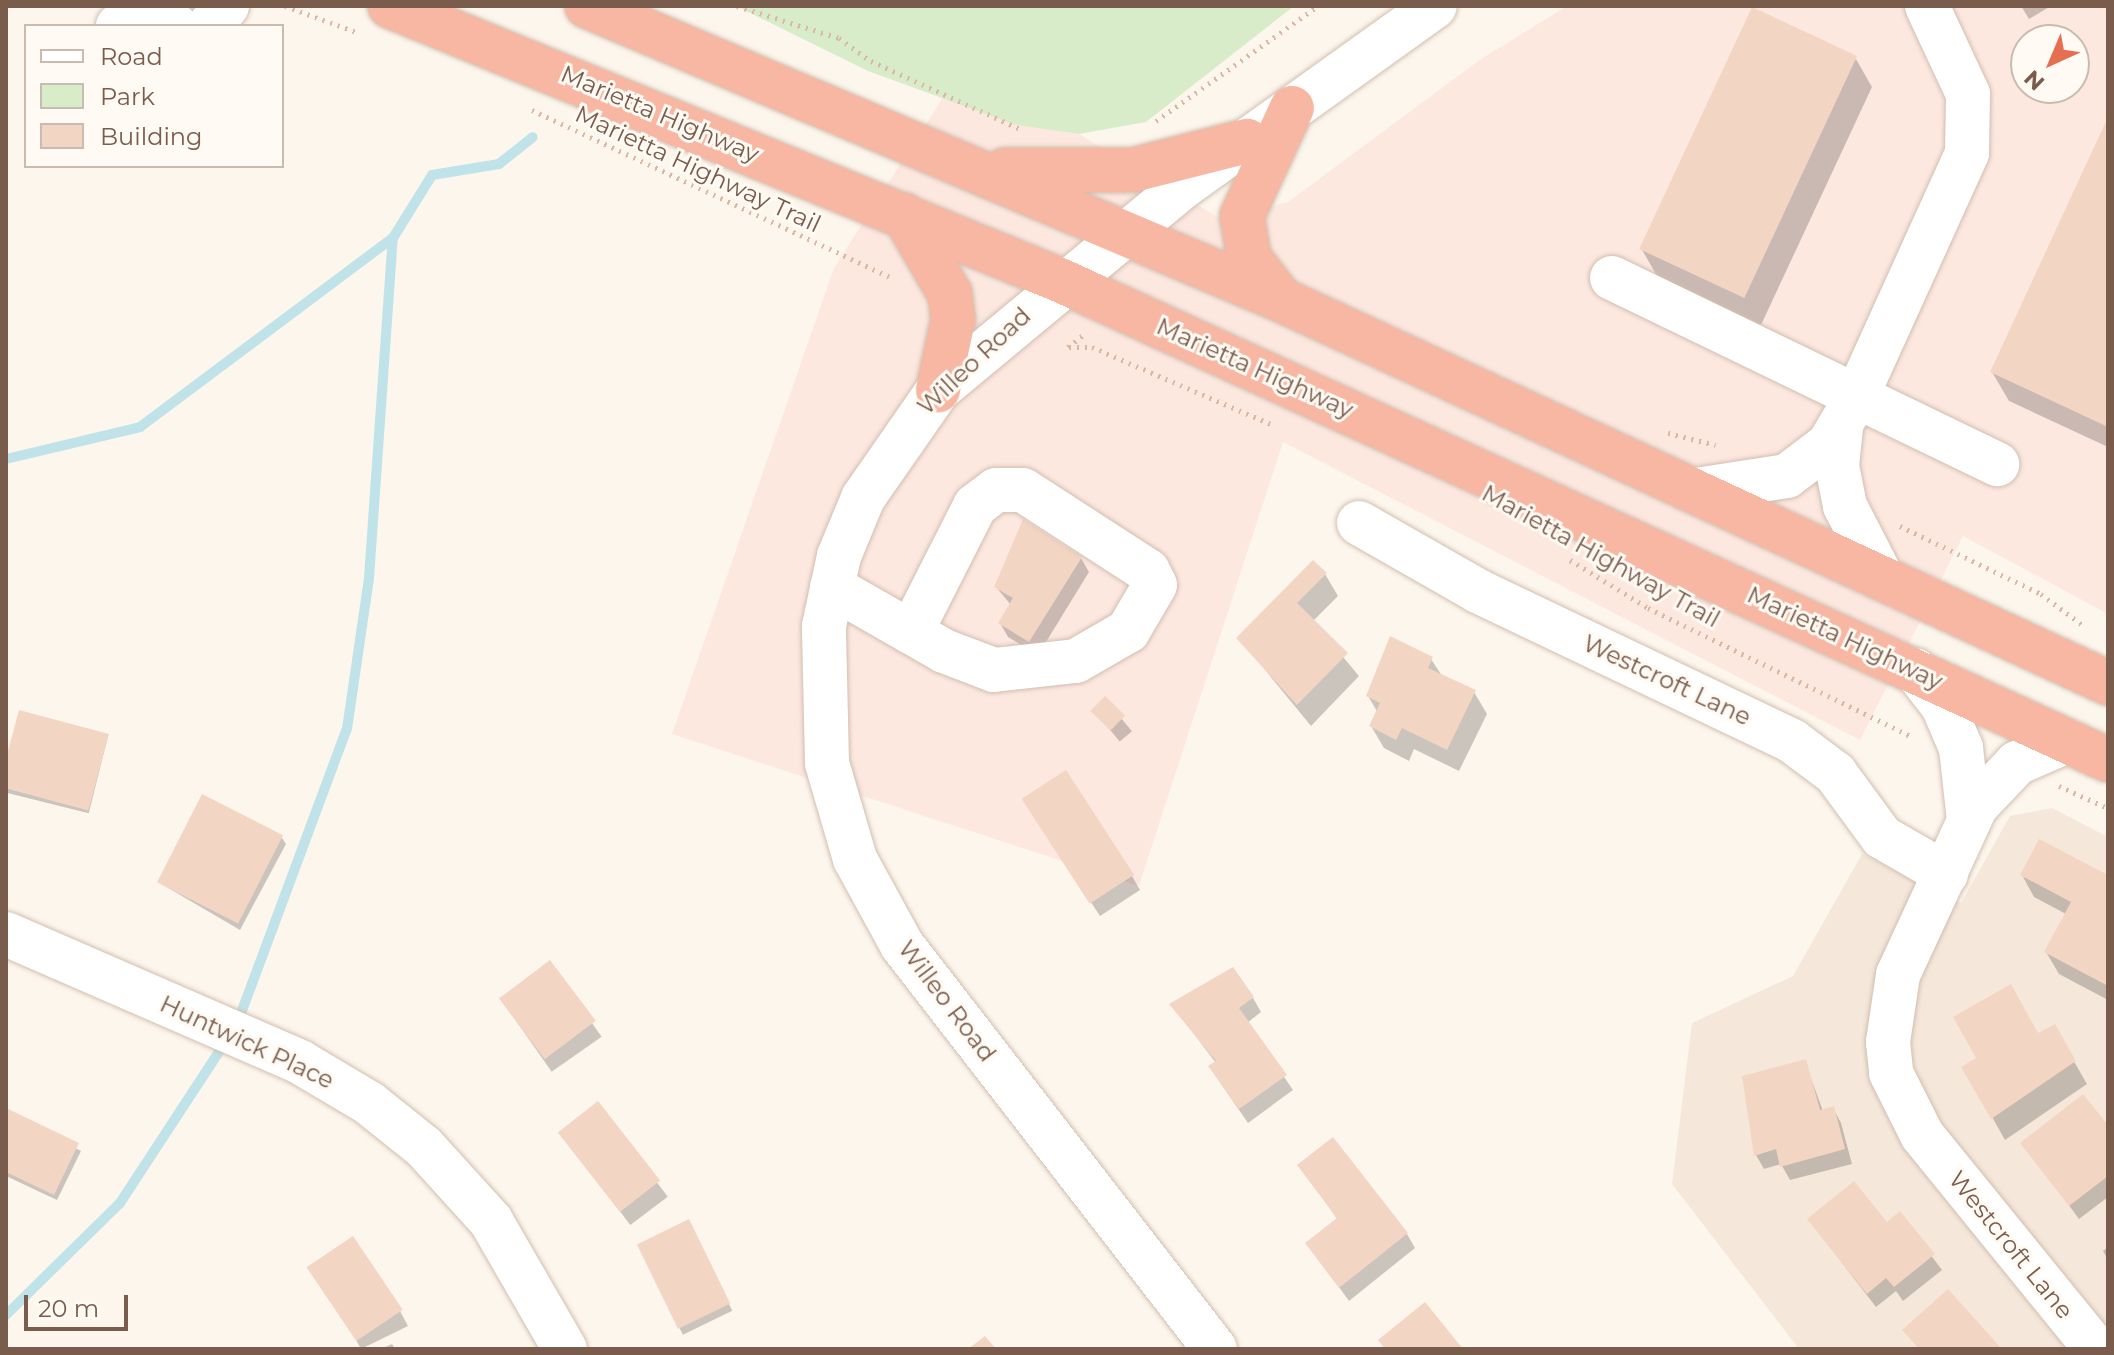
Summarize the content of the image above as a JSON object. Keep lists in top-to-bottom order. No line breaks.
{"streets":{"highway":["Marietta Highway"],"street":["Willeo Road","Westcroft Lane","Huntwick Place"],"path":["Marietta Highway Trail"]},"crossings":[["Marietta Highway","Willeo Road"],["Marietta Highway","Westcroft Lane"],["Marietta Highway Trail","Westcroft Lane"]],"legend":["Road","Park","Building"],"scale_bar":"20 m","north":"bottom left"}
